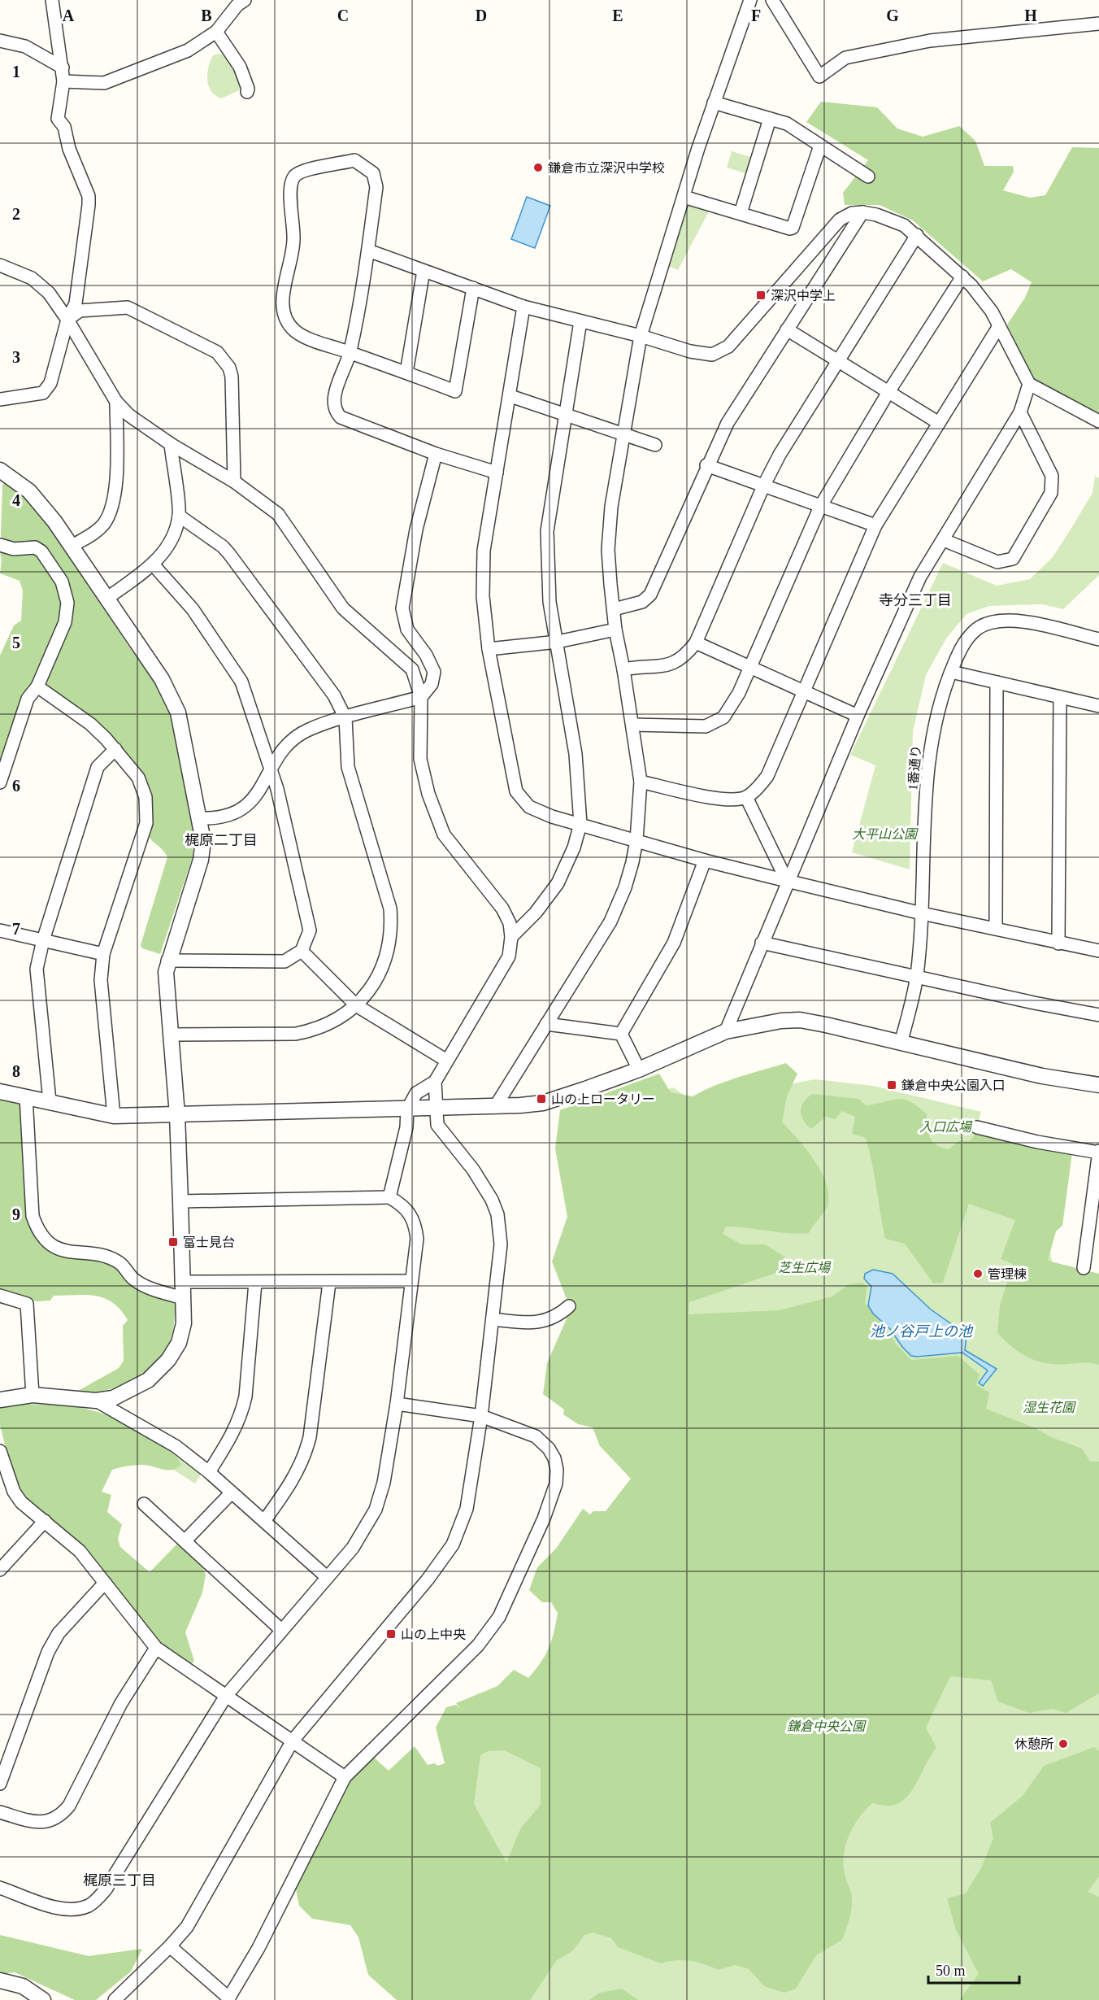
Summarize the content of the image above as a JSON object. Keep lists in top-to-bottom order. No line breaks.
{"streets":{"street":["1番通り"]},"districts":["寺分三丁目","梶原二丁目","梶原三丁目"],"water":["池ノ谷戸上の池"],"parks":["大平山公園","入口広場","芝生広場","湿生花園","鎌倉中央公園"],"places":{"other":["鎌倉市立深沢中学校","管理棟","休憩所"],"transit":["深沢中学上","鎌倉中央公園入口","山の上ロータリー","富士見台","山の上中央"]},"scale_bar":"50 m","grid":{"columns":["A","B","C","D","E","F","G","H"],"rows":["1","2","3","4","5","6","7","8","9"]}}
